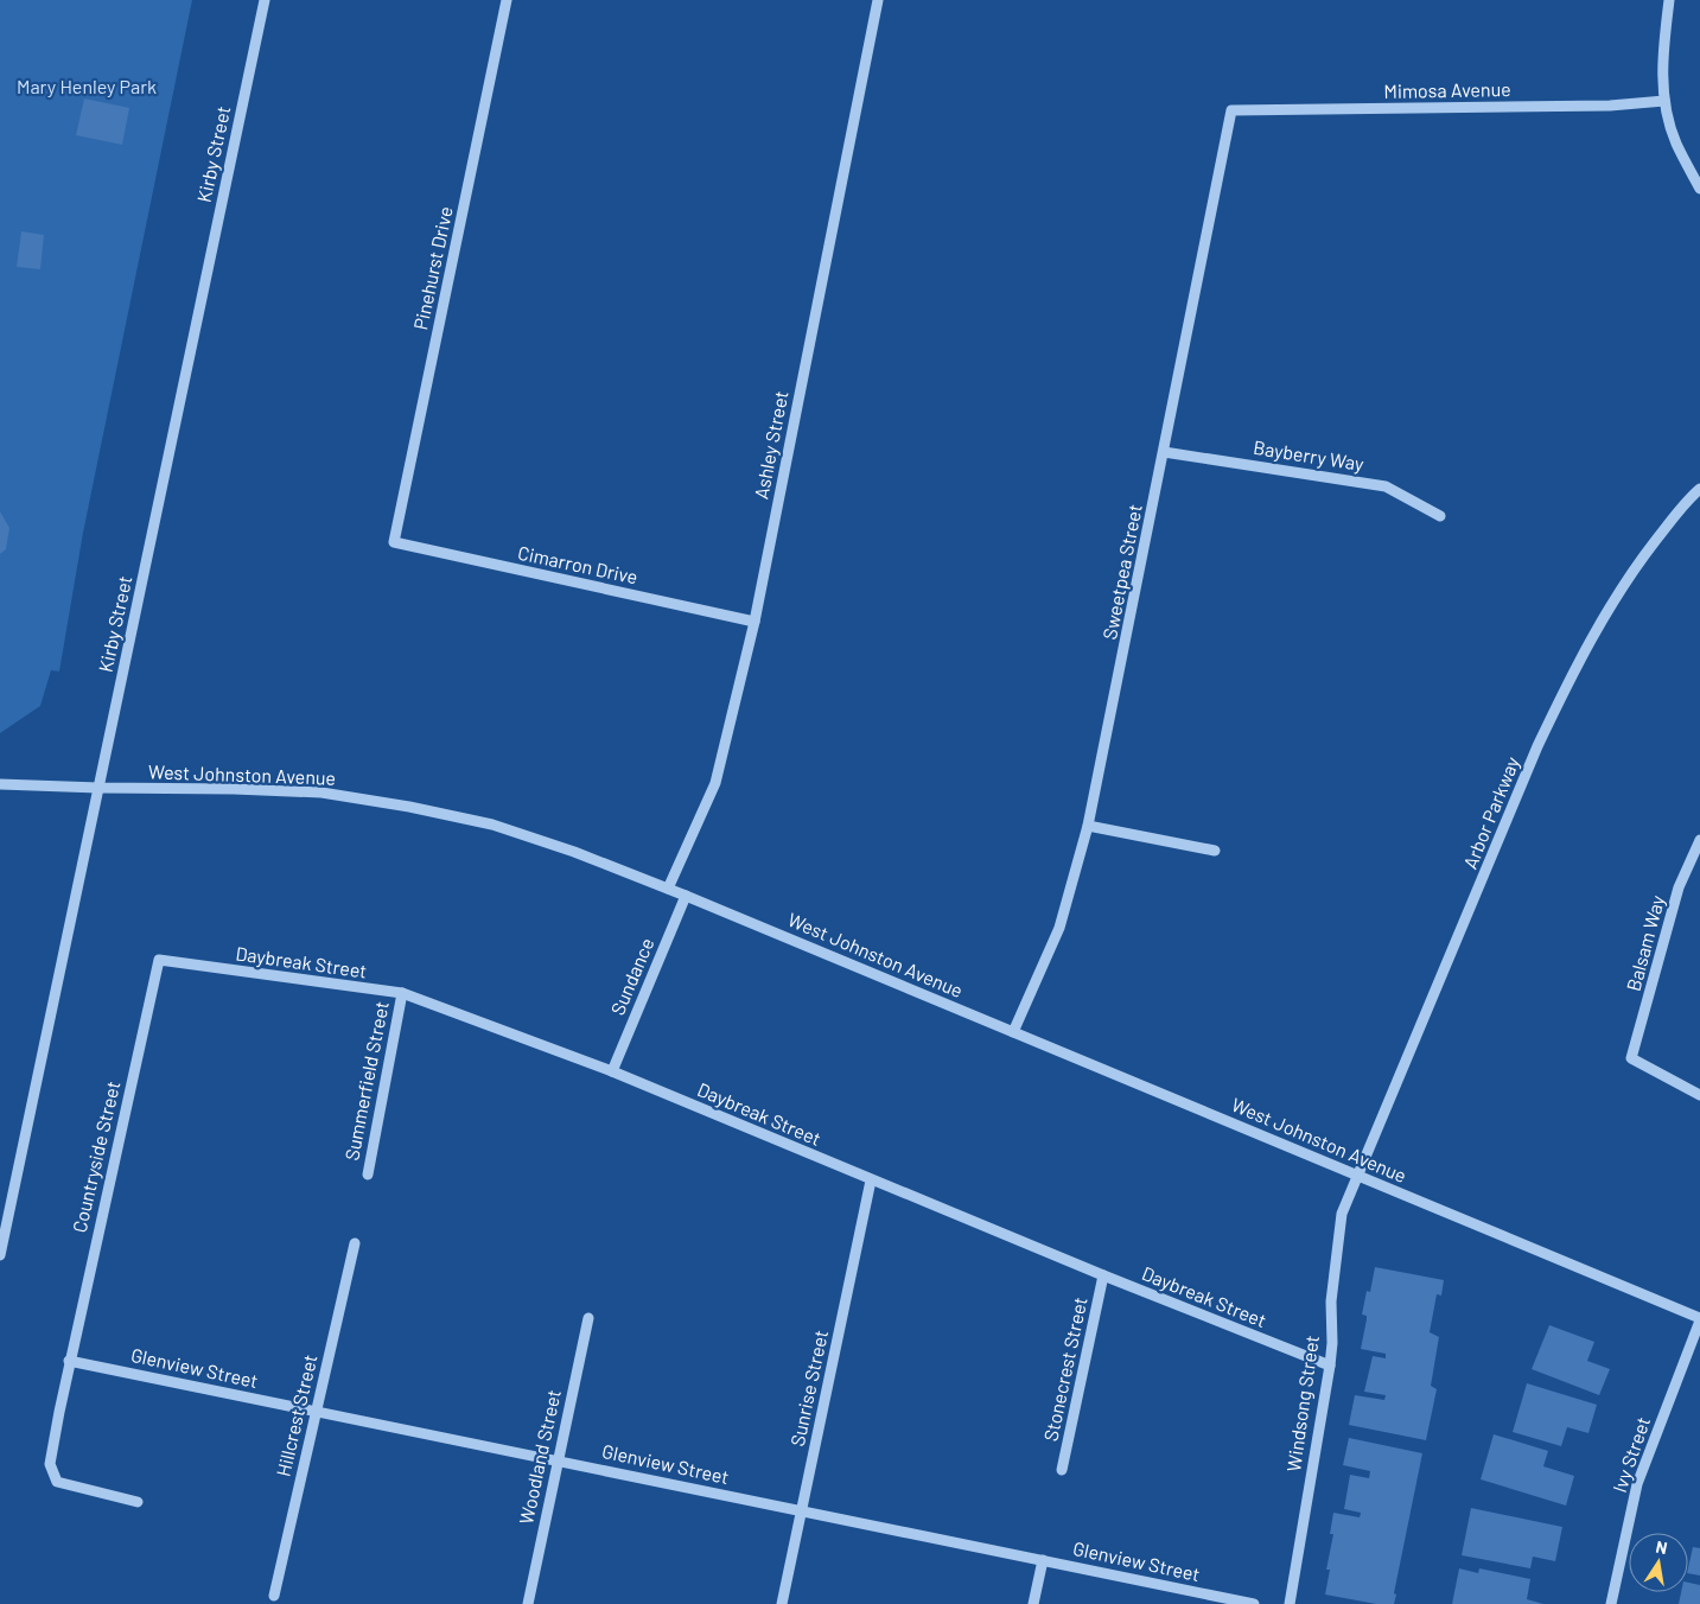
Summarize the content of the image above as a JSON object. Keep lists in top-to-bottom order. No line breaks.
{"streets":{"street":["Mimosa Avenue","Kirby Street","Pinehurst Drive","Ashley Street","Bayberry Way","Cimarron Drive","Sweetpea Street","West Johnston Avenue","Arbor Parkway","Balsam Way","Daybreak Street","Sundance","Summerfield Street","Countryside Street","Glenview Street","Stonecrest Street","Sunrise Street","Windsong Street","Hillcrest Street","Ivy Street","Woodland Street"]},"crossings":[["Mimosa Avenue","Sweetpea Street"],["Kirby Street","West Johnston Avenue"],["Pinehurst Drive","Cimarron Drive"],["Ashley Street","Cimarron Drive"],["Ashley Street","West Johnston Avenue"],["Bayberry Way","Sweetpea Street"],["Sweetpea Street","West Johnston Avenue"],["West Johnston Avenue","Arbor Parkway"],["West Johnston Avenue","Sundance"],["West Johnston Avenue","Windsong Street"],["West Johnston Avenue","Ivy Street"],["Arbor Parkway","Windsong Street"],["Daybreak Street","Sundance"],["Daybreak Street","Summerfield Street"],["Daybreak Street","Countryside Street"],["Daybreak Street","Stonecrest Street"],["Daybreak Street","Sunrise Street"],["Daybreak Street","Windsong Street"],["Countryside Street","Glenview Street"],["Glenview Street","Sunrise Street"],["Glenview Street","Hillcrest Street"],["Glenview Street","Woodland Street"]],"parks":["Mary Henley Park"],"north":"top"}
